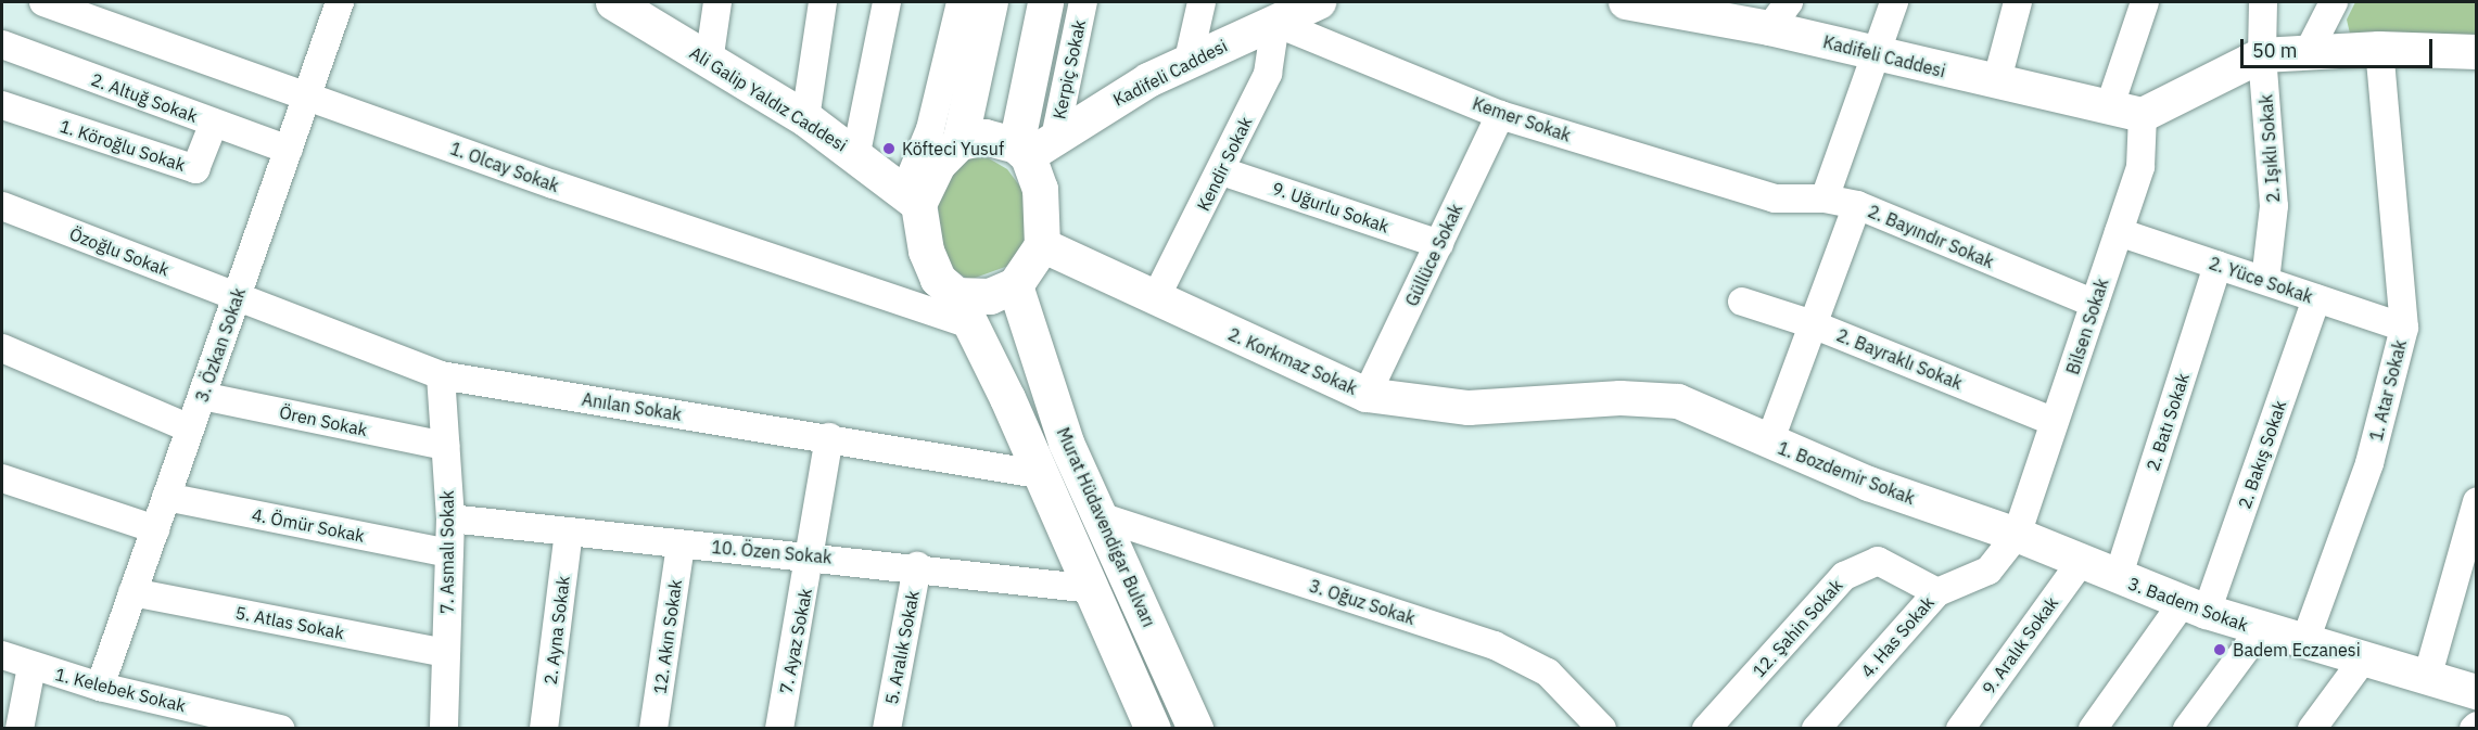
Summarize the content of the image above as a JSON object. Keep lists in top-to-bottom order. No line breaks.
{"streets":{"main road":["Ali Galip Yaldız Caddesi","Murat Hüdavendigar Bulvarı"],"street":["Kadifeli Caddesi","Kerpiç Sokak","2. Altuğ Sokak","Kemer Sokak","1. Köroğlu Sokak","2. Işıklı Sokak","Kendir Sokak","1. Olcay Sokak","9. Uğurlu Sokak","2. Bayındır Sokak","Özoğlu Sokak","Güllüce Sokak","2. Yüce Sokak","Bilsen Sokak","3. Özkan Sokak","2. Bayraklı Sokak","2. Korkmaz Sokak","1. Atar Sokak","Anılan Sokak","Ören Sokak","2. Batı Sokak","2. Bakış Sokak","1. Bozdemir Sokak","4. Ömür Sokak","7. Asmalı Sokak","10. Özen Sokak","3. Oğuz Sokak","3. Badem Sokak","5. Atlas Sokak","12. Şahin Sokak","2. Ayna Sokak","12. Akın Sokak","4. Has Sokak","7. Ayaz Sokak","9. Aralık Sokak","5. Aralık Sokak","1. Kelebek Sokak"]},"crossings":[["Kadifeli Caddesi","Kerpiç Sokak"],["Kadifeli Caddesi","Ali Galip Yaldız Caddesi"],["Kadifeli Caddesi","Kemer Sokak"],["Kadifeli Caddesi","Kendir Sokak"],["Kadifeli Caddesi","1. Olcay Sokak"],["Kadifeli Caddesi","Bilsen Sokak"],["Kadifeli Caddesi","2. Korkmaz Sokak"],["Kadifeli Caddesi","Murat Hüdavendigar Bulvarı"],["Kerpiç Sokak","Ali Galip Yaldız Caddesi"],["Kerpiç Sokak","1. Olcay Sokak"],["Kerpiç Sokak","2. Korkmaz Sokak"],["Kerpiç Sokak","Murat Hüdavendigar Bulvarı"],["2. Altuğ Sokak","1. Köroğlu Sokak"],["2. Altuğ Sokak","3. Özkan Sokak"],["Ali Galip Yaldız Caddesi","1. Olcay Sokak"],["Ali Galip Yaldız Caddesi","2. Korkmaz Sokak"],["Ali Galip Yaldız Caddesi","Murat Hüdavendigar Bulvarı"],["Kemer Sokak","Kendir Sokak"],["Kemer Sokak","2. Bayındır Sokak"],["Kemer Sokak","Güllüce Sokak"],["2. Işıklı Sokak","2. Yüce Sokak"],["Kendir Sokak","9. Uğurlu Sokak"],["Kendir Sokak","2. Korkmaz Sokak"],["1. Olcay Sokak","3. Özkan Sokak"],["1. Olcay Sokak","2. Korkmaz Sokak"],["1. Olcay Sokak","Murat Hüdavendigar Bulvarı"],["9. Uğurlu Sokak","Güllüce Sokak"],["2. Bayındır Sokak","Bilsen Sokak"],["2. Bayındır Sokak","2. Bayraklı Sokak"],["2. Bayındır Sokak","1. Bozdemir Sokak"],["Özoğlu Sokak","3. Özkan Sokak"],["Özoğlu Sokak","Anılan Sokak"],["Güllüce Sokak","2. Korkmaz Sokak"],["2. Yüce Sokak","Bilsen Sokak"],["2. Yüce Sokak","1. Atar Sokak"],["2. Yüce Sokak","2. Batı Sokak"],["2. Yüce Sokak","2. Bakış Sokak"],["Bilsen Sokak","2. Bayraklı Sokak"],["Bilsen Sokak","1. Bozdemir Sokak"],["Bilsen Sokak","3. Badem Sokak"],["Bilsen Sokak","4. Has Sokak"],["3. Özkan Sokak","Anılan Sokak"],["3. Özkan Sokak","Ören Sokak"],["3. Özkan Sokak","4. Ömür Sokak"],["3. Özkan Sokak","5. Atlas Sokak"],["3. Özkan Sokak","1. Kelebek Sokak"],["2. Korkmaz Sokak","1. Bozdemir Sokak"],["2. Korkmaz Sokak","Murat Hüdavendigar Bulvarı"],["1. Atar Sokak","3. Badem Sokak"],["Anılan Sokak","Murat Hüdavendigar Bulvarı"],["Anılan Sokak","7. Asmalı Sokak"],["Anılan Sokak","7. Ayaz Sokak"],["Ören Sokak","7. Asmalı Sokak"],["2. Batı Sokak","3. Badem Sokak"],["2. Bakış Sokak","3. Badem Sokak"],["1. Bozdemir Sokak","3. Badem Sokak"],["1. Bozdemir Sokak","4. Has Sokak"],["4. Ömür Sokak","7. Asmalı Sokak"],["Murat Hüdavendigar Bulvarı","10. Özen Sokak"],["Murat Hüdavendigar Bulvarı","3. Oğuz Sokak"],["7. Asmalı Sokak","10. Özen Sokak"],["7. Asmalı Sokak","5. Atlas Sokak"],["10. Özen Sokak","2. Ayna Sokak"],["10. Özen Sokak","12. Akın Sokak"],["10. Özen Sokak","7. Ayaz Sokak"],["10. Özen Sokak","5. Aralık Sokak"],["3. Badem Sokak","4. Has Sokak"],["3. Badem Sokak","9. Aralık Sokak"],["12. Şahin Sokak","4. Has Sokak"]],"places":["Köfteci Yusuf","Badem Eczanesi"],"scale_bar":"50 m"}
